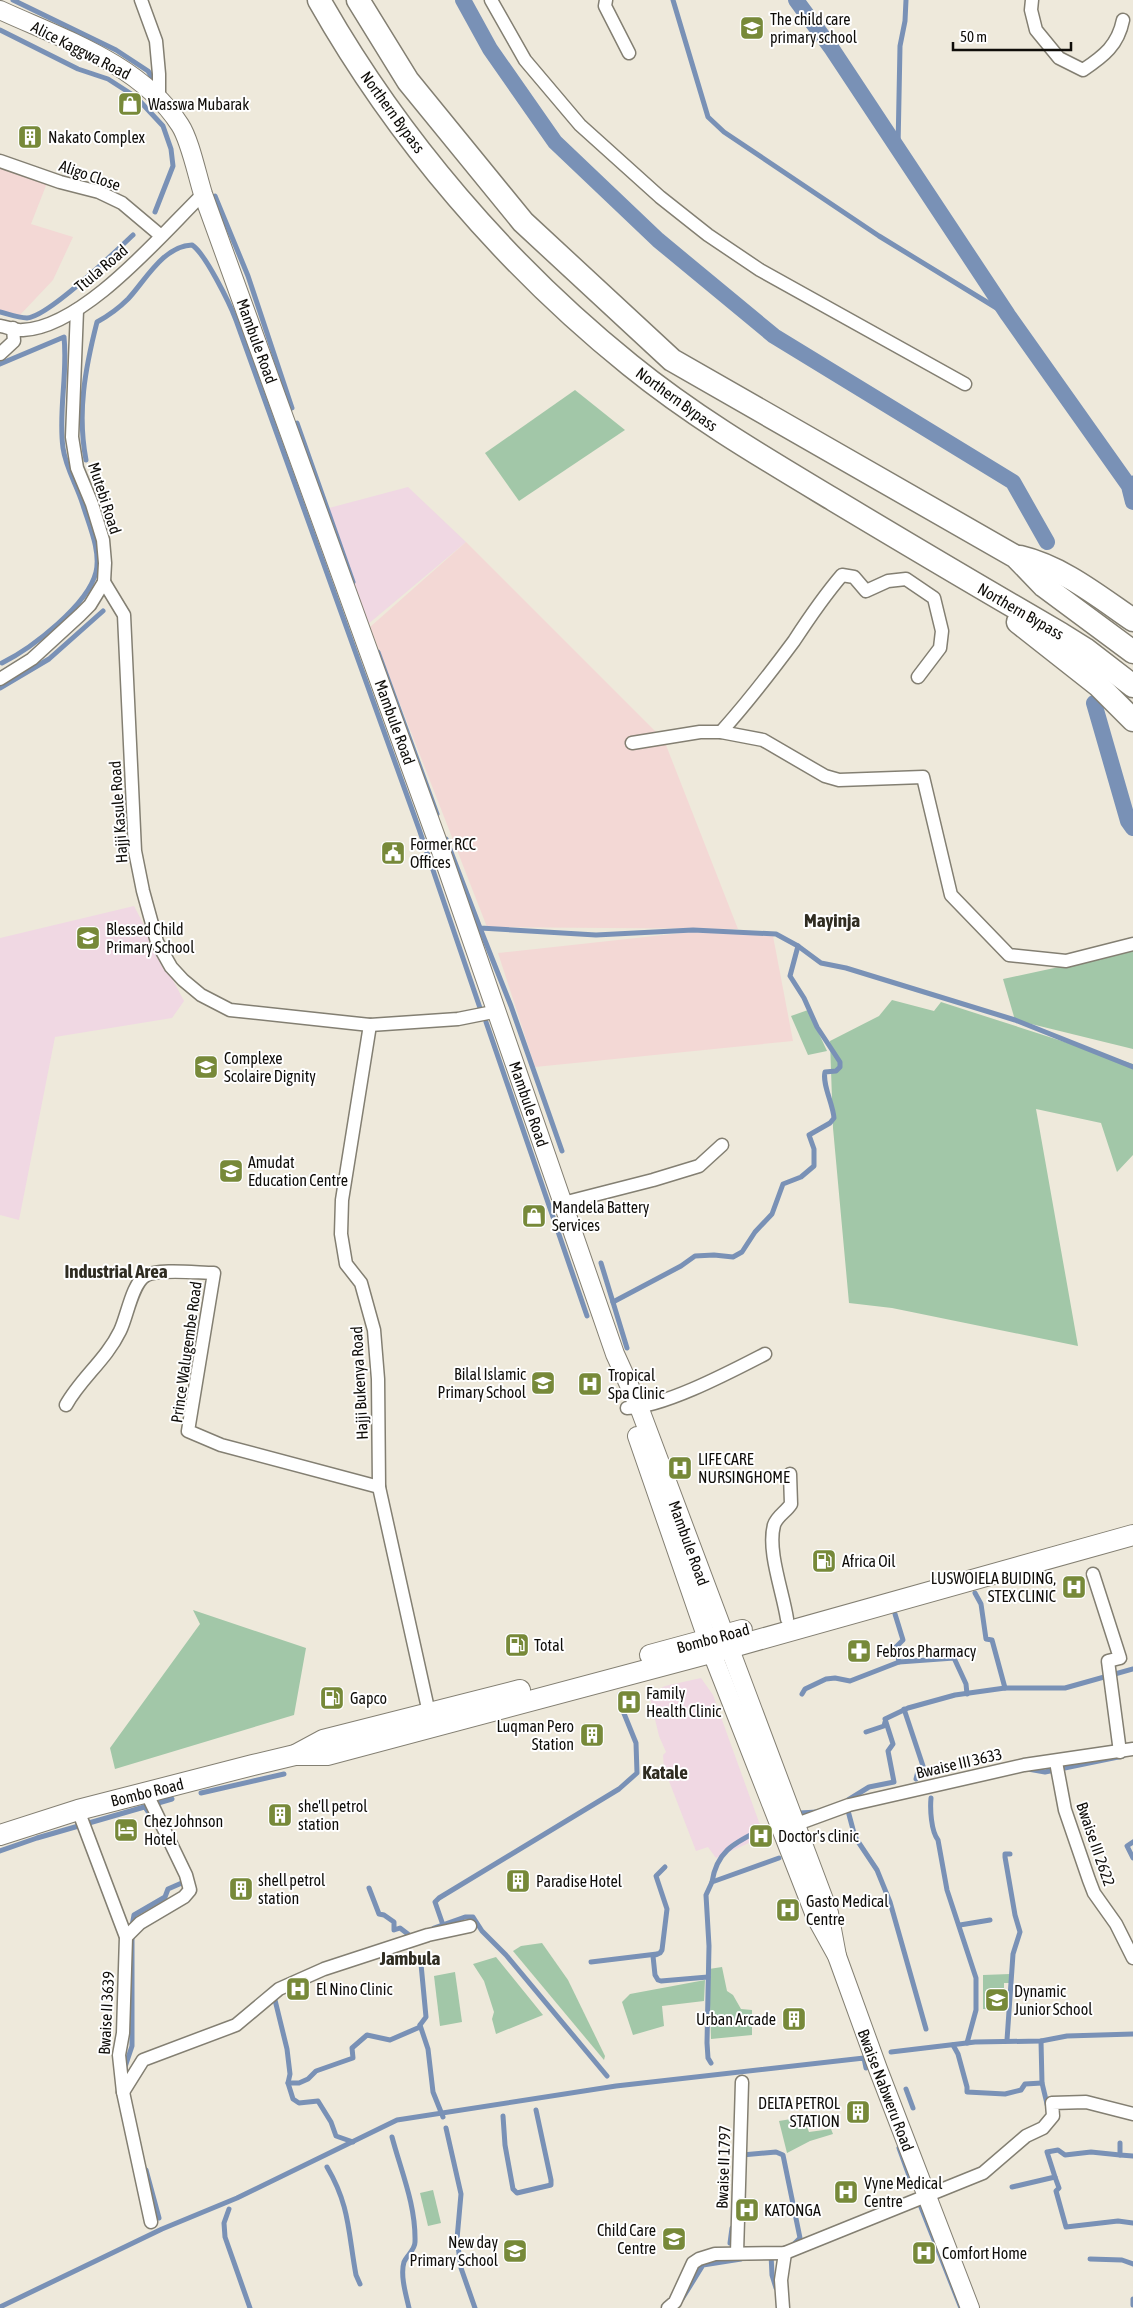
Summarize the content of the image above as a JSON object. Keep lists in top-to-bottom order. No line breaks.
{"streets":{"highway":["Northern Bypass"],"main road":["Bombo Road"],"street":["Alice Kaggwa Road","Aligo Close","Ttula Road","Mambule Road","Mutebi Road","Hajji Kasule Road","Prince Walugembe Road","Hajji Bukenya Road","Bwaise III 3633","Bwaise III 2622","Bwaise II 3639","Bwaise Nabweru Road","Bwaise II 1797"]},"crossings":[["Alice Kaggwa Road","Mambule Road"],["Aligo Close","Ttula Road"],["Ttula Road","Mambule Road"],["Ttula Road","Mutebi Road"],["Mambule Road","Hajji Kasule Road"],["Mambule Road","Bombo Road"],["Mambule Road","Bwaise Nabweru Road"],["Mutebi Road","Hajji Kasule Road"],["Hajji Kasule Road","Hajji Bukenya Road"],["Prince Walugembe Road","Hajji Bukenya Road"],["Hajji Bukenya Road","Bombo Road"],["Bombo Road","Bwaise II 3639"],["Bombo Road","Bwaise Nabweru Road"],["Bwaise III 3633","Bwaise III 2622"],["Bwaise III 3633","Bwaise Nabweru Road"]],"districts":["Mayinja","Industrial Area","Katale","Jambula"],"places":{"school or university":["The child care primary school","Blessed Child Primary School","Complexe Scolaire Dignity","Amudat Education Centre","Bilal Islamic Primary School","Dynamic Junior School","Child Care Centre","New day Primary School"],"shop":["Wasswa Mubarak","Mandela Battery Services"],"building":["Nakato Complex","Luqman Pero Station","she'll petrol station","Paradise Hotel","shell petrol station","Urban Arcade","DELTA PETROL STATION"],"public building":["Former RCC Offices"],"hospital":["Tropical Spa Clinic","LIFE CARE NURSINGHOME","LUSWOIELA BUIDING, STEX CLINIC","Family Health Clinic","Doctor's clinic","Gasto Medical Centre","El Nino Clinic","Vyne Medical Centre","KATONGA","Comfort Home"],"fuel station":["Africa Oil","Total","Gapco"],"pharmacy":["Febros Pharmacy"],"hotel":["Chez Johnson Hotel"]},"scale_bar":"50 m"}
